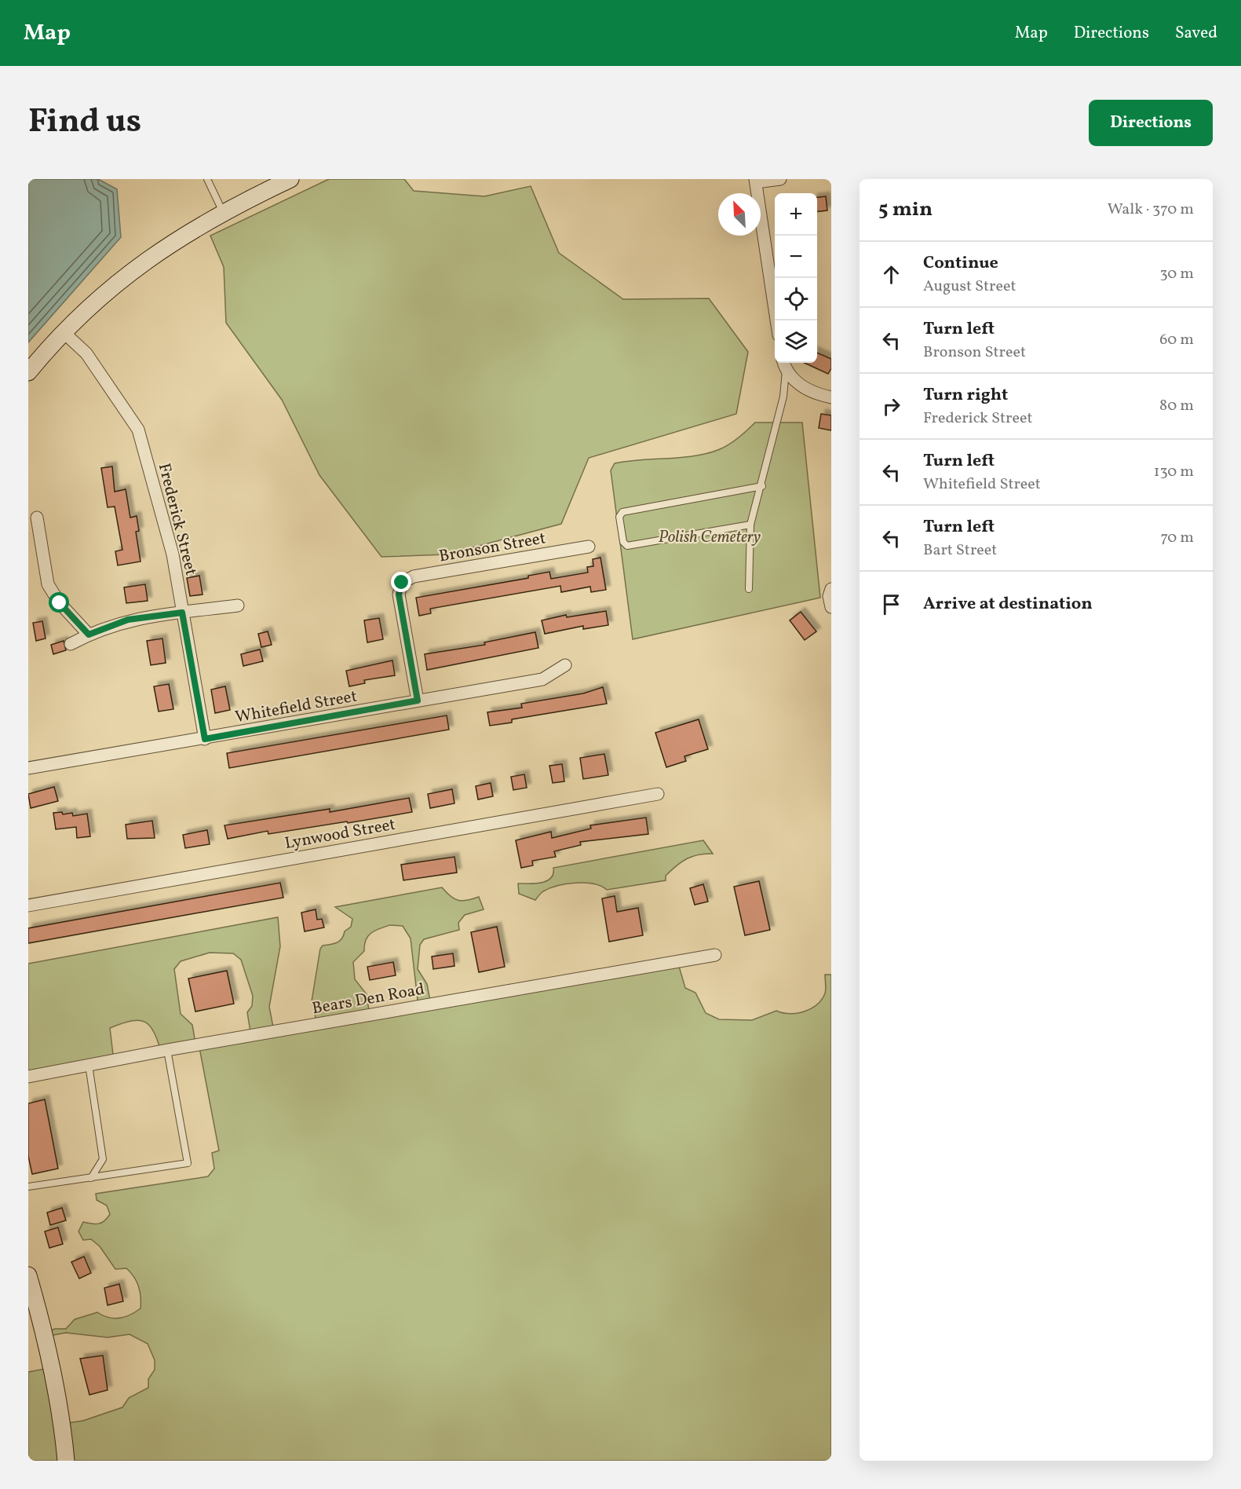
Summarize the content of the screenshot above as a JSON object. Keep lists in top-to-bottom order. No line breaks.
{"streets":{"street":["Frederick Street","Bronson Street","Whitefield Street","Lynwood Street","Bears Den Road"]},"crossings":[["Frederick Street","Whitefield Street"],["Bronson Street","Whitefield Street"]],"parks":["Polish Cemetery"],"north":"top left","page":{"header":"Map","nav":["Map","Directions","Saved"],"title":"Find us","buttons":"Directions","heading":["5 min","Walk · 370 m"],"map_buttons":["+","−"],"list":[["Continue","August Street","30 m"],["Turn left","Bronson Street","60 m"],["Turn right","Frederick Street","80 m"],["Turn left","Whitefield Street","130 m"],["Turn left","Bart Street","70 m"],"Arrive at destination"]}}
